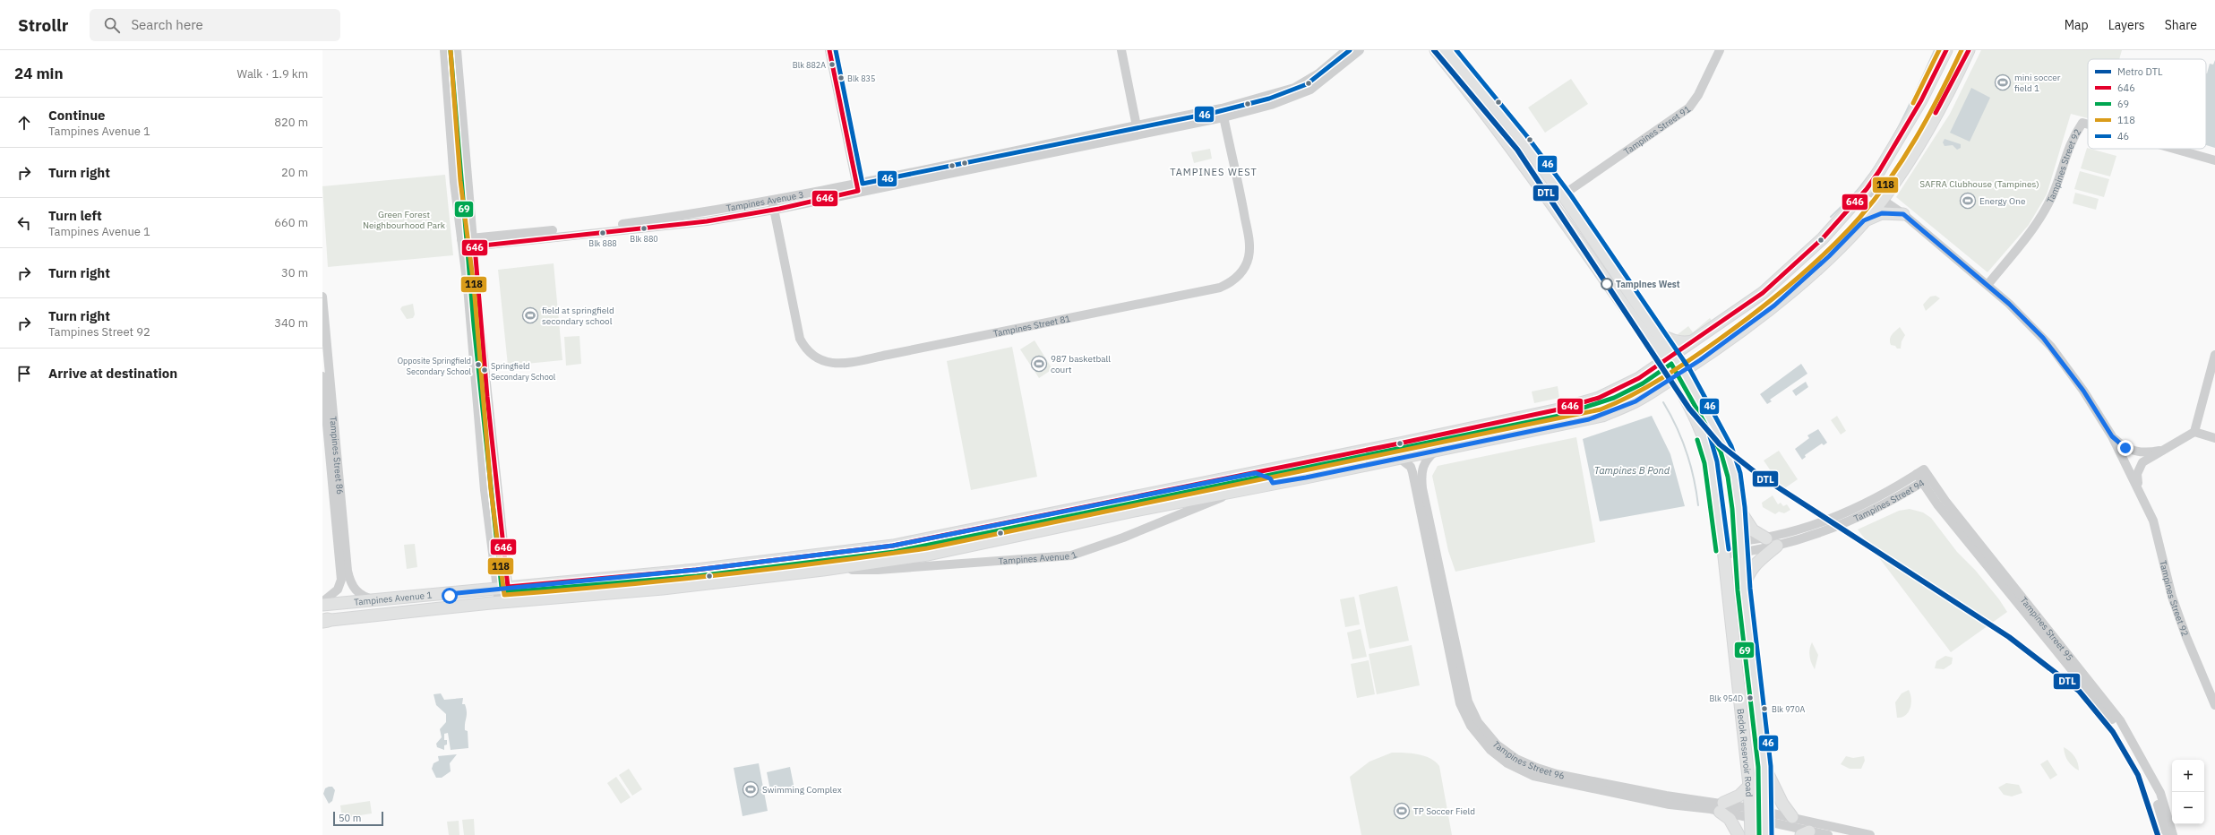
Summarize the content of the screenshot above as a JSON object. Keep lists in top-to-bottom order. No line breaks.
{"streets":{"main road":["Tampines Avenue 1","Bedok Reservoir Road"],"street":["Tampines Street 91","Tampines Street 92","Tampines Avenue 3","Tampines Street 81","Tampines Street 86","Tampines Street 94","Tampines Street 95","Tampines Street 96"]},"crossings":[["Tampines Street 91","Bedok Reservoir Road"],["Tampines Street 92","Tampines Avenue 1"],["Tampines Avenue 3","Tampines Street 81"],["Tampines Street 86","Tampines Avenue 1"],["Tampines Street 94","Tampines Street 95"],["Tampines Street 94","Bedok Reservoir Road"],["Tampines Avenue 1","Bedok Reservoir Road"],["Tampines Avenue 1","Tampines Street 96"],["Bedok Reservoir Road","Tampines Street 96"]],"districts":["TAMPINES WEST"],"water":["Tampines B Pond"],"parks":["SAFRA Clubhouse (Tampines)","Green Forest Neighbourhood Park"],"places":{"other":["Blk 882A","Blk 835","Blk 880","Blk 888","Tampines West","Opposite Springfield Secondary School","Springfield Secondary School","Blk 954D","Blk 970A"],"sports":["mini soccer field 1","Energy One","field at springfield secondary school","987 basketball court","Swimming Complex","TP Soccer Field"]},"lines":["metro line DTL","transit line 646","transit line 118","transit line 46","transit line 69"],"legend":["Metro DTL","646","69","118","46"],"scale_bar":"50 m","page":{"header":"Strollr","search":"Search here","nav":["Map","Layers","Share"],"heading":["24 min","Walk · 1.9 km"],"list":[["Continue","Tampines Avenue 1","820 m"],["Turn right","20 m"],["Turn left","Tampines Avenue 1","660 m"],["Turn right","30 m"],["Turn right","Tampines Street 92","340 m"],"Arrive at destination"],"map_buttons":["+","−"],"scale":"50 m"}}
